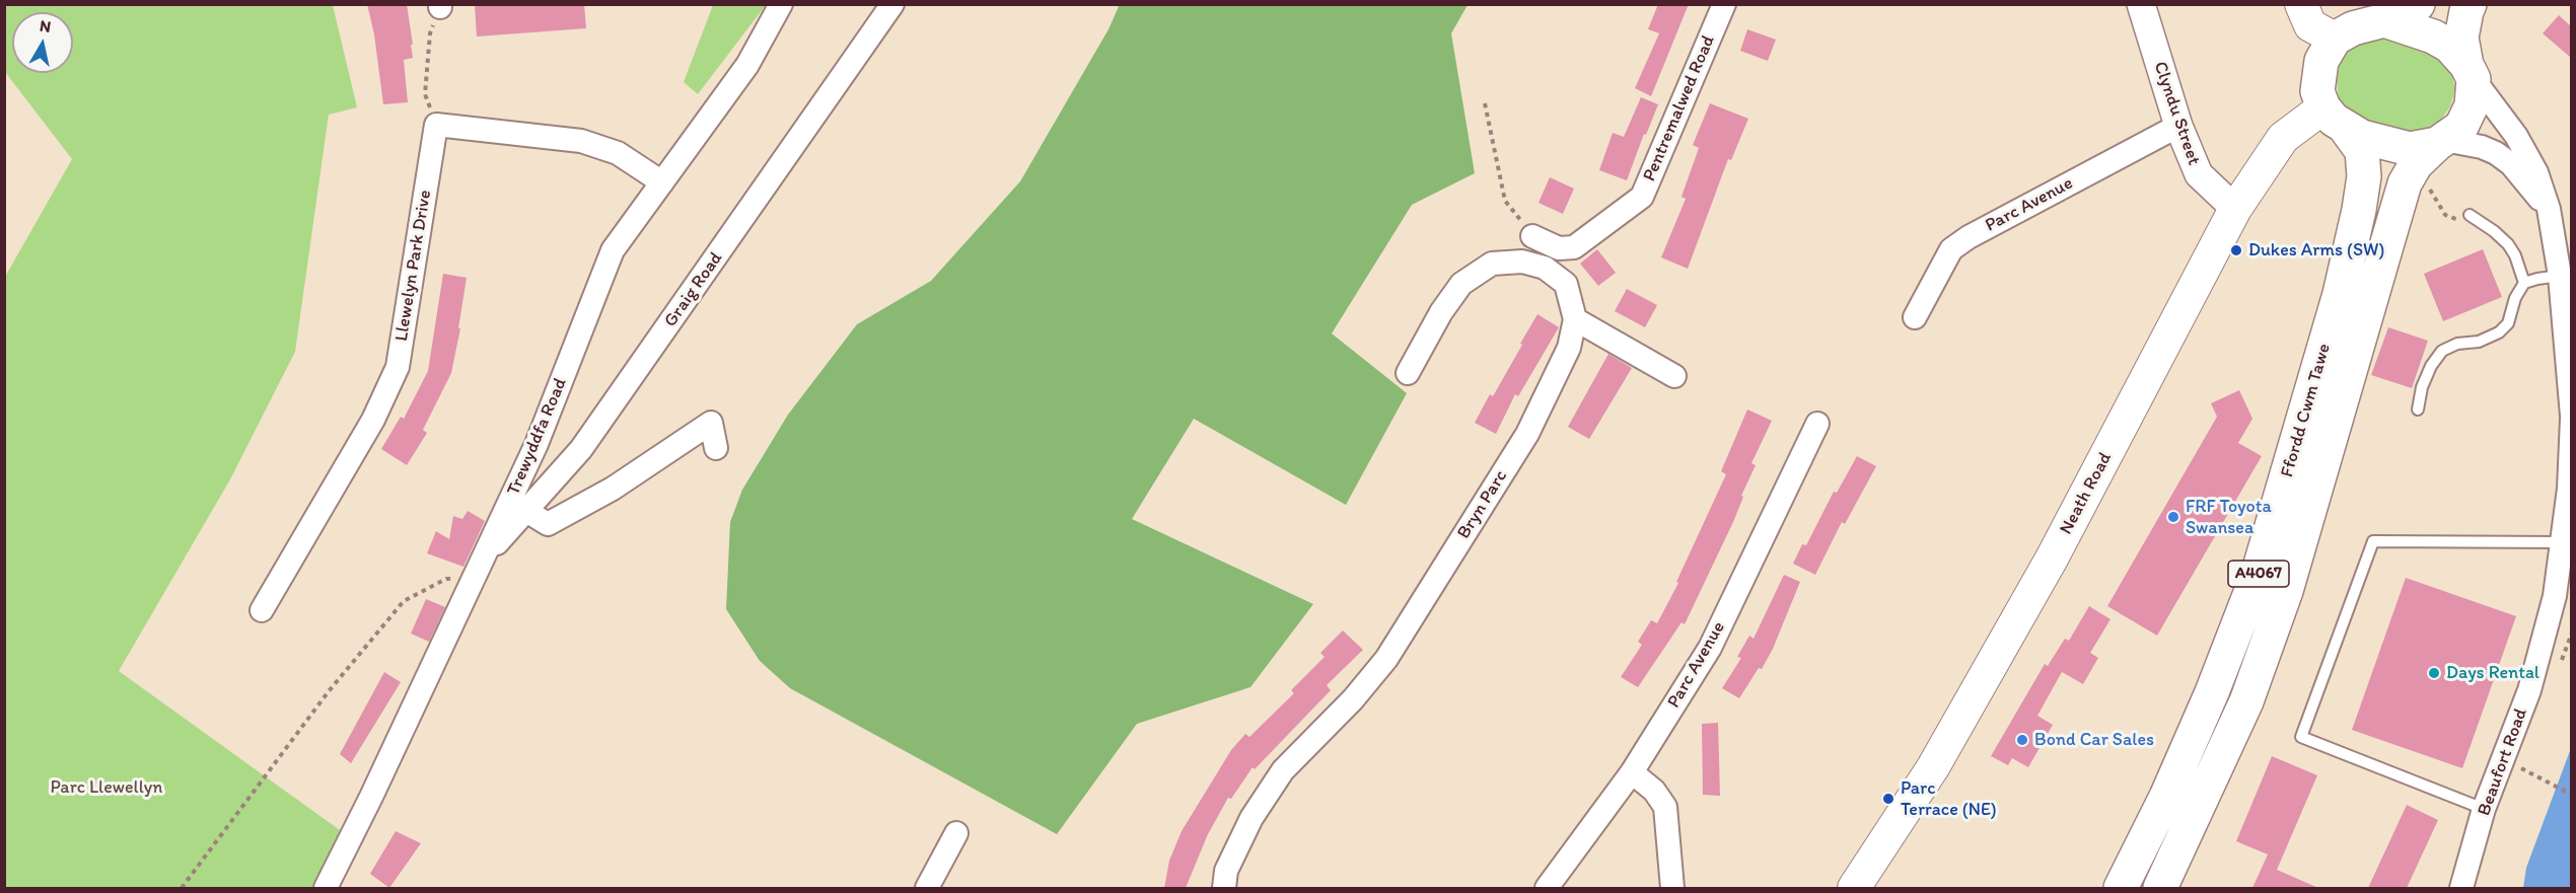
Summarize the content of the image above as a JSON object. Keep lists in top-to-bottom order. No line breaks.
{"streets":{"main road":["Ffordd Cwm Tawe","Neath Road","A4067"],"street":["Pentremalwed Road","Clyndu Street","Parc Avenue","Llewelyn Park Drive","Graig Road","Trewyddfa Road","Bryn Parc","Beaufort Road"]},"crossings":[["Clyndu Street","Parc Avenue"],["Clyndu Street","Neath Road"],["Graig Road","Trewyddfa Road"],["Ffordd Cwm Tawe","Neath Road"],["Ffordd Cwm Tawe","Beaufort Road"],["Neath Road","Beaufort Road"]],"parks":["Parc Llewellyn"],"places":["Dukes Arms (SW)","FRF Toyota Swansea","Days Rental","Bond Car Sales","Parc Terrace (NE)"],"north":"top"}
